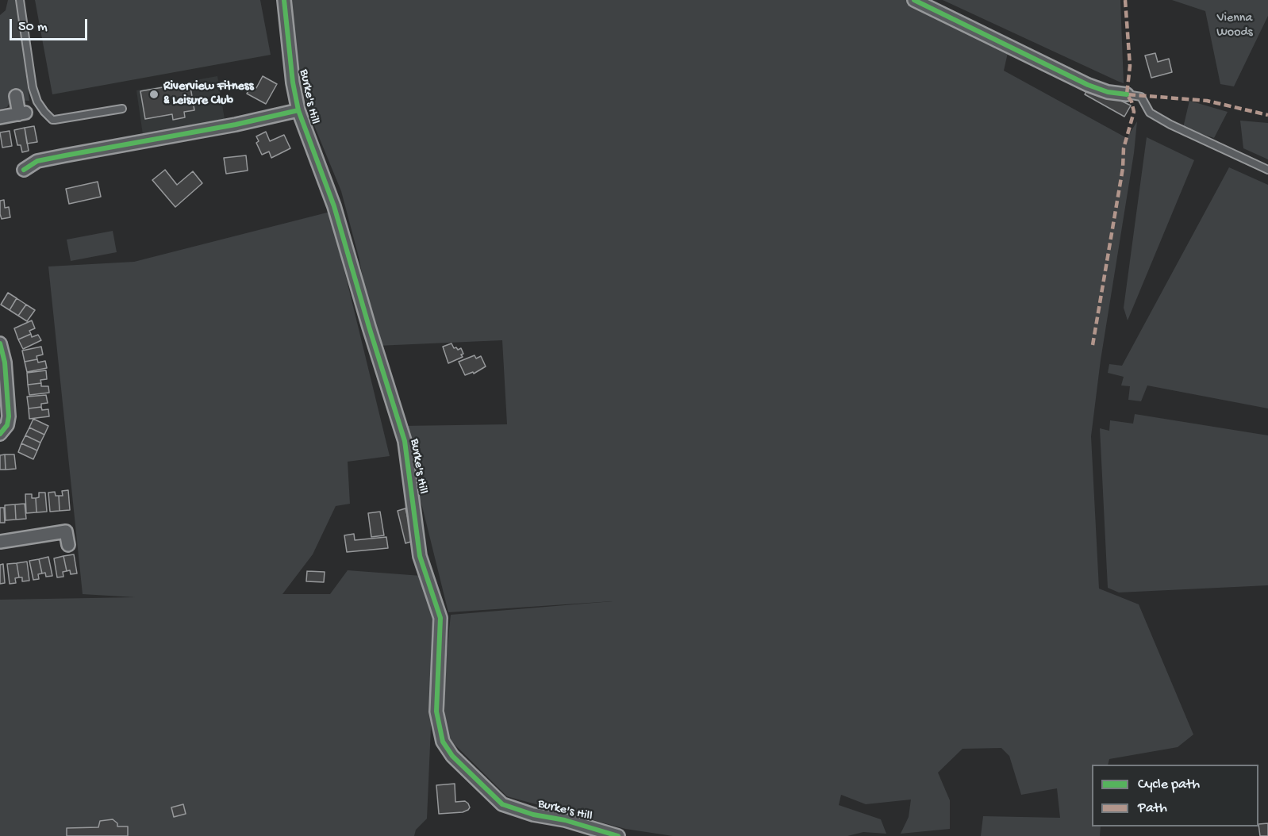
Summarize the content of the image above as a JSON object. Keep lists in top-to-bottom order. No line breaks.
{"streets":{"street":["Burke's Hill"]},"parks":["Vienna Woods"],"places":["Riverview Fitness & Leisure Club"],"legend":["Cycle path","Path"],"scale_bar":"50 m"}
